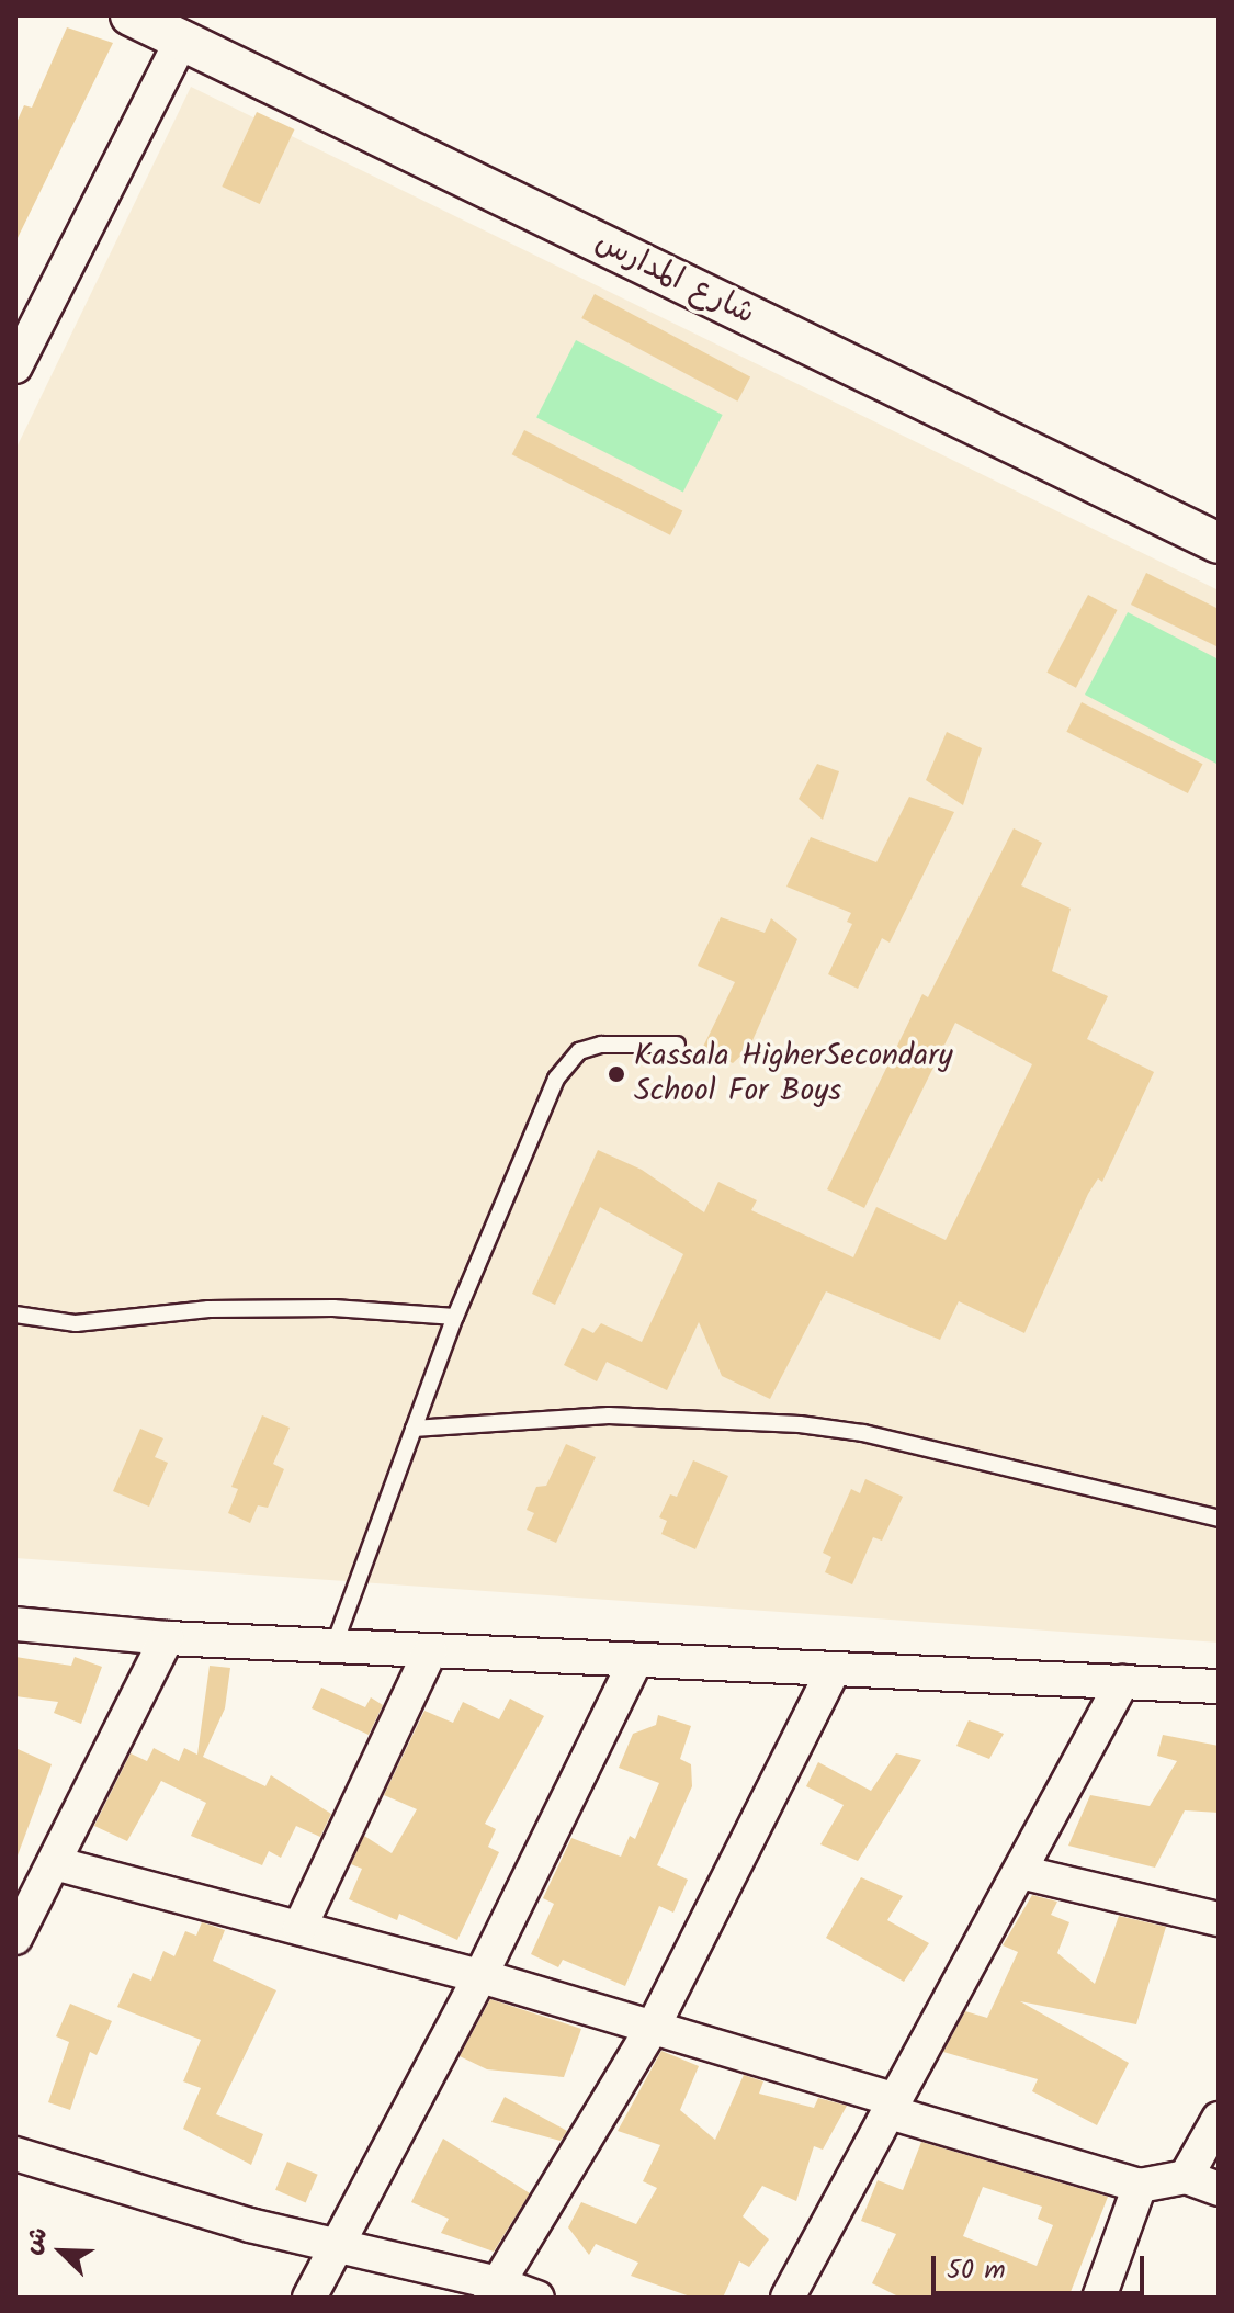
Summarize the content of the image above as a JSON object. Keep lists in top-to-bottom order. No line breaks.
{"streets":{"street":["شارع المدارس"]},"places":["Kassala HigherSecondary School For Boys"],"scale_bar":"50 m","north":"top left"}
